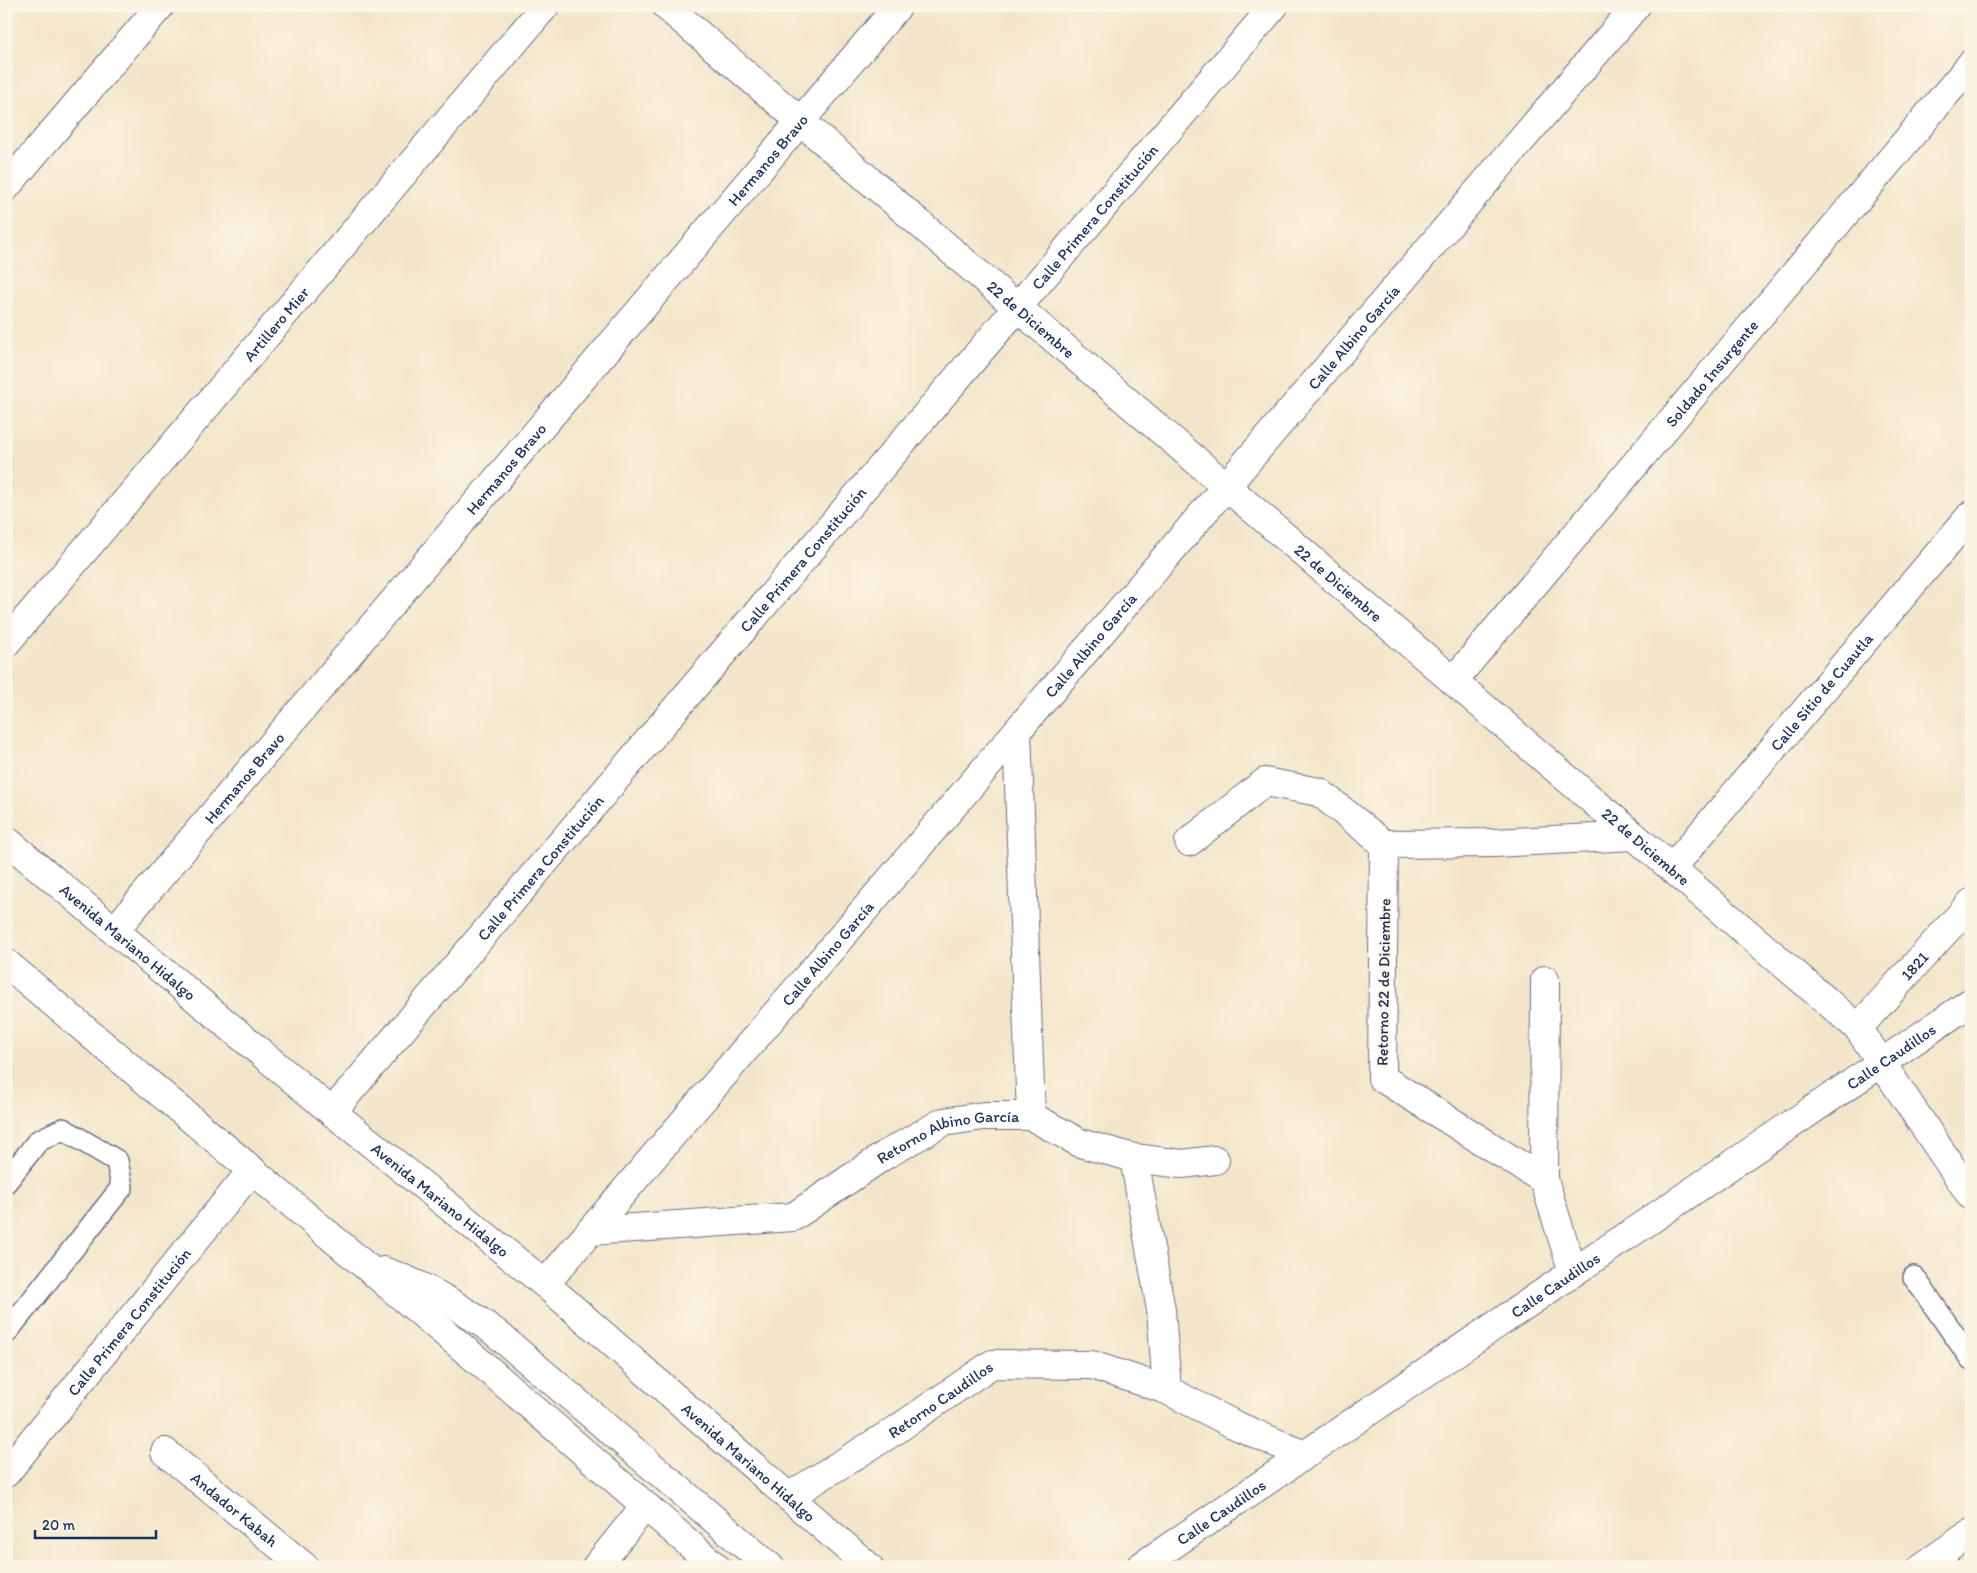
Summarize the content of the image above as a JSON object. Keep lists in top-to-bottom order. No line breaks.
{"streets":{"street":["Hermanos Bravo","Calle Primera Constitución","22 de Diciembre","Artillero Mier","Calle Albino García","Soldado Insurgente","Calle Sitio de Cuautla","Avenida Mariano Hidalgo","1821","Retorno 22 de Diciembre","Calle Caudillos","Retorno Albino García","Retorno Caudillos","Andador Kabah"]},"crossings":[["Hermanos Bravo","22 de Diciembre"],["Hermanos Bravo","Avenida Mariano Hidalgo"],["Calle Primera Constitución","22 de Diciembre"],["Calle Primera Constitución","Avenida Mariano Hidalgo"],["22 de Diciembre","Calle Albino García"],["22 de Diciembre","Soldado Insurgente"],["22 de Diciembre","Calle Sitio de Cuautla"],["22 de Diciembre","1821"],["22 de Diciembre","Calle Caudillos"],["Calle Albino García","Avenida Mariano Hidalgo"],["Calle Albino García","Retorno Albino García"],["Avenida Mariano Hidalgo","Retorno Caudillos"],["Calle Caudillos","Retorno Caudillos"]],"scale_bar":"20 m"}
